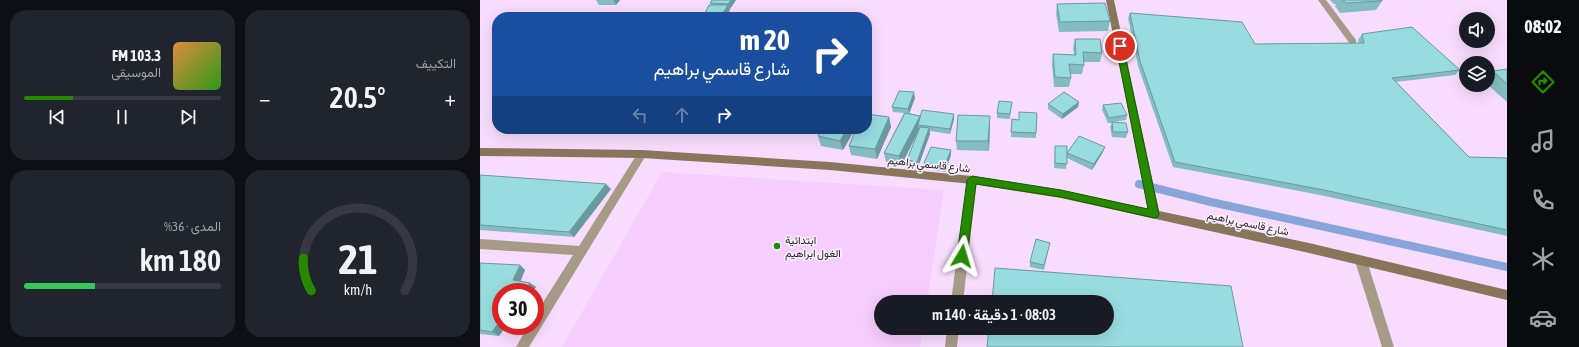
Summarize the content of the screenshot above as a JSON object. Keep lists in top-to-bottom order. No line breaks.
{"streets":{"street":["شارع قاسمي براهيم"]},"places":["ابتدائية الغول ابراهيم"],"page":{"tabs":"08:02","tile":["التكييف",["المدى · 36%","180 km"]],"turn":["20 m","شارع قاسمي براهيم"],"song":["103.3 FM","الموسيقى"],"heat":["−","20.5°","+"],"limit":"30","trip":"08:03 · 1 دقيقة · 140 m","gauge":["21","km/h"]}}
